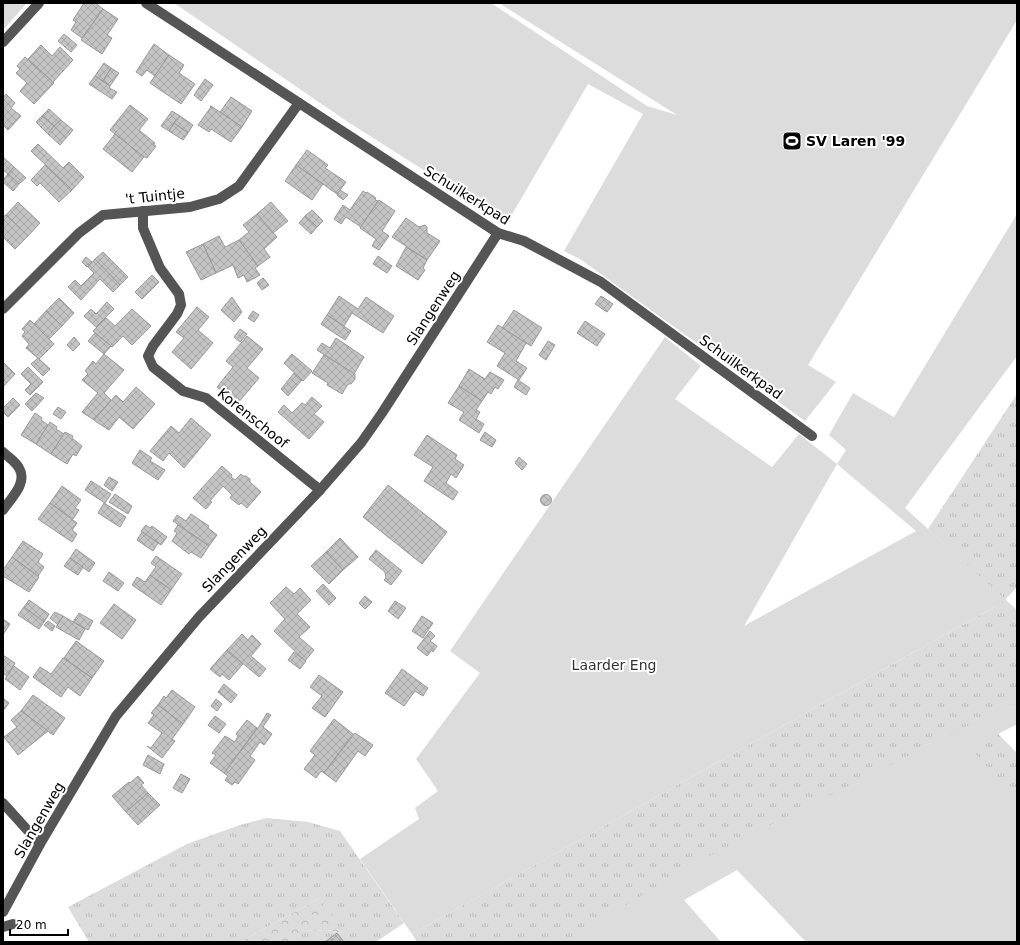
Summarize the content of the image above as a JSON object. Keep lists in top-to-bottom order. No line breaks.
{"streets":{"street":["Schuilkerkpad","'t Tuintje","Slangenweg","Korenschoof"]},"crossings":[["Schuilkerkpad","'t Tuintje"],["Schuilkerkpad","Slangenweg"],["'t Tuintje","Korenschoof"],["Slangenweg","Korenschoof"]],"parks":["Laarder Eng"],"places":{"sports":["SV Laren '99"]},"scale_bar":"20 m"}
